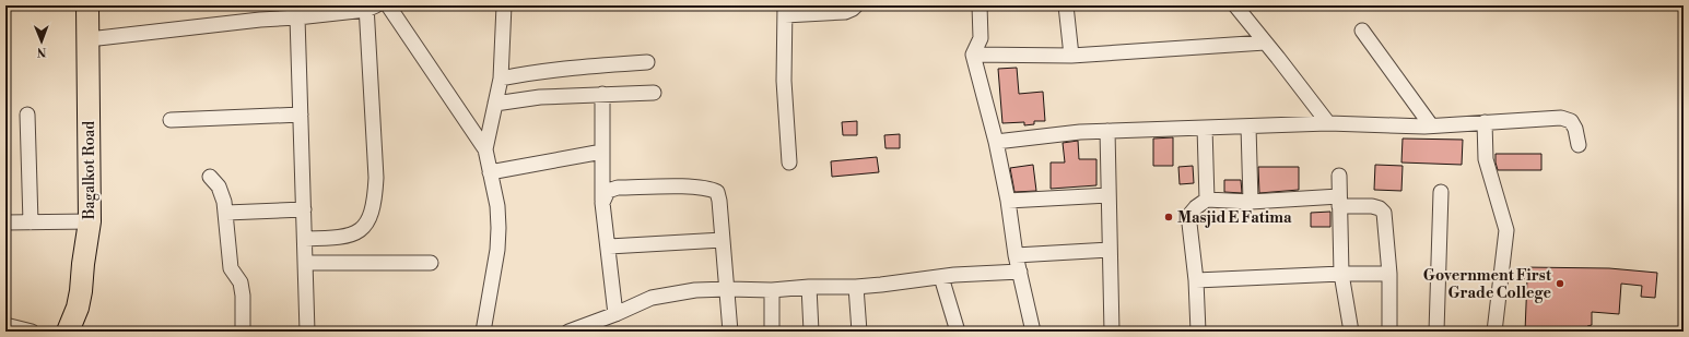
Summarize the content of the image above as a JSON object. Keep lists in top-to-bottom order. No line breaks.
{"streets":{"main road":["Bagalkot Road"]},"places":["Masjid E Fatima","Government First Grade College"],"north":"bottom"}
